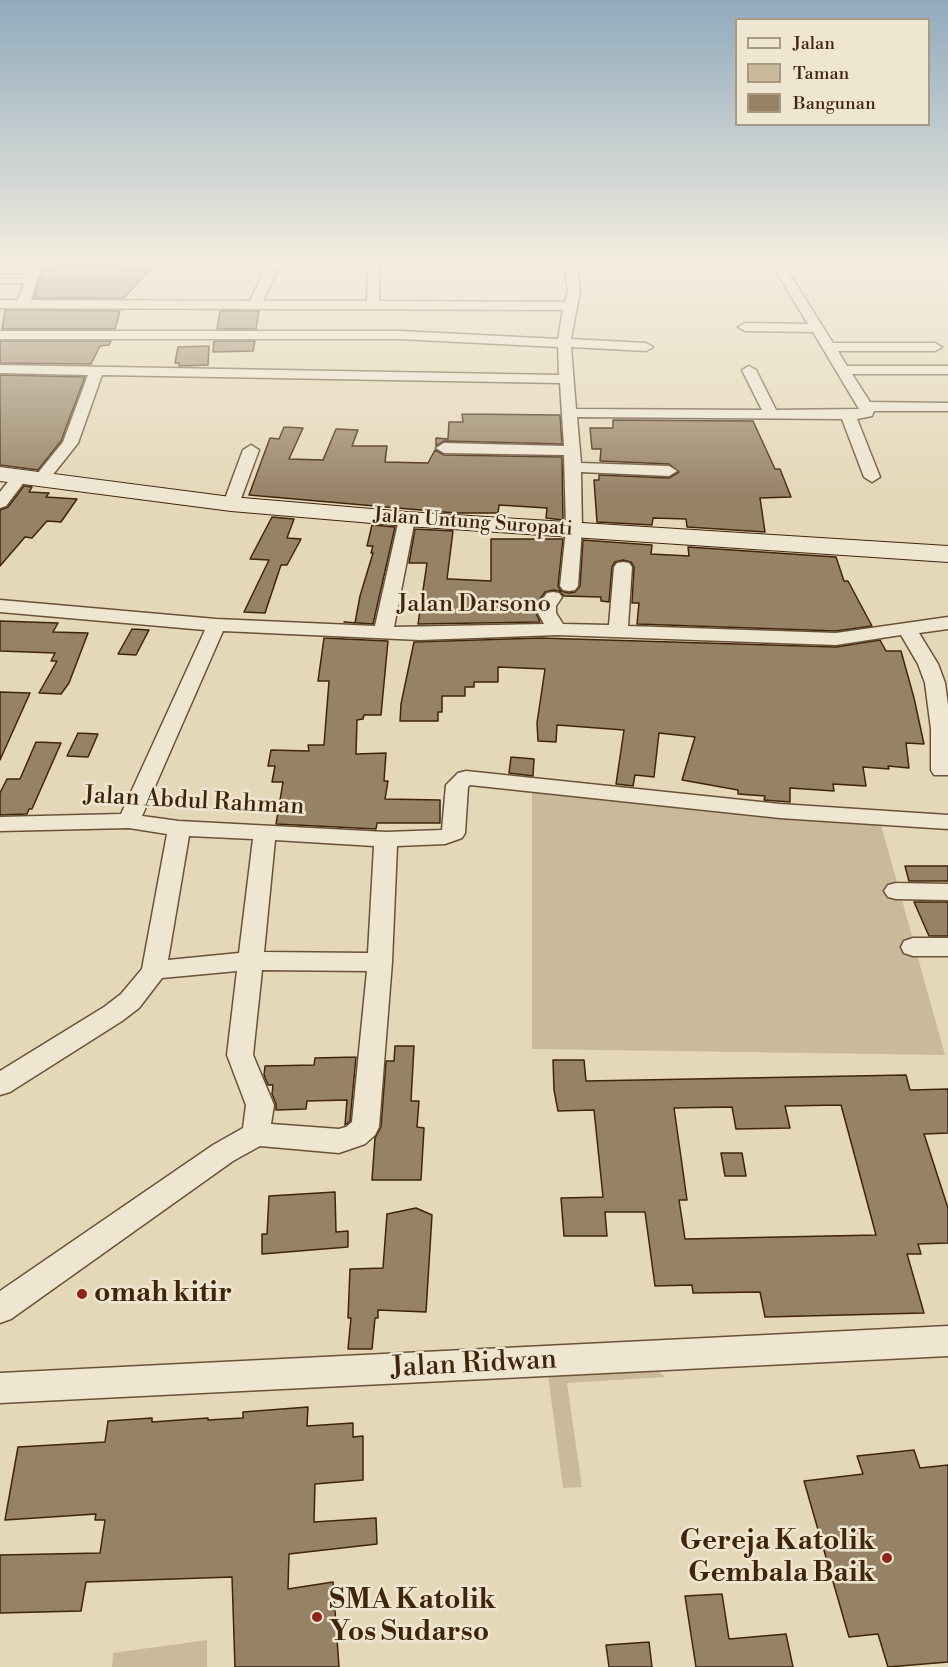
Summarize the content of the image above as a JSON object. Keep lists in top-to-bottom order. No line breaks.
{"streets":{"main road":["Jalan Untung Suropati"],"street":["Jalan Darsono","Jalan Abdul Rahman","Jalan Ridwan"]},"places":["omah kitir","Gereja Katolik Gembala Baik","SMA Katolik Yos Sudarso"],"legend":["Jalan","Taman","Bangunan"]}
